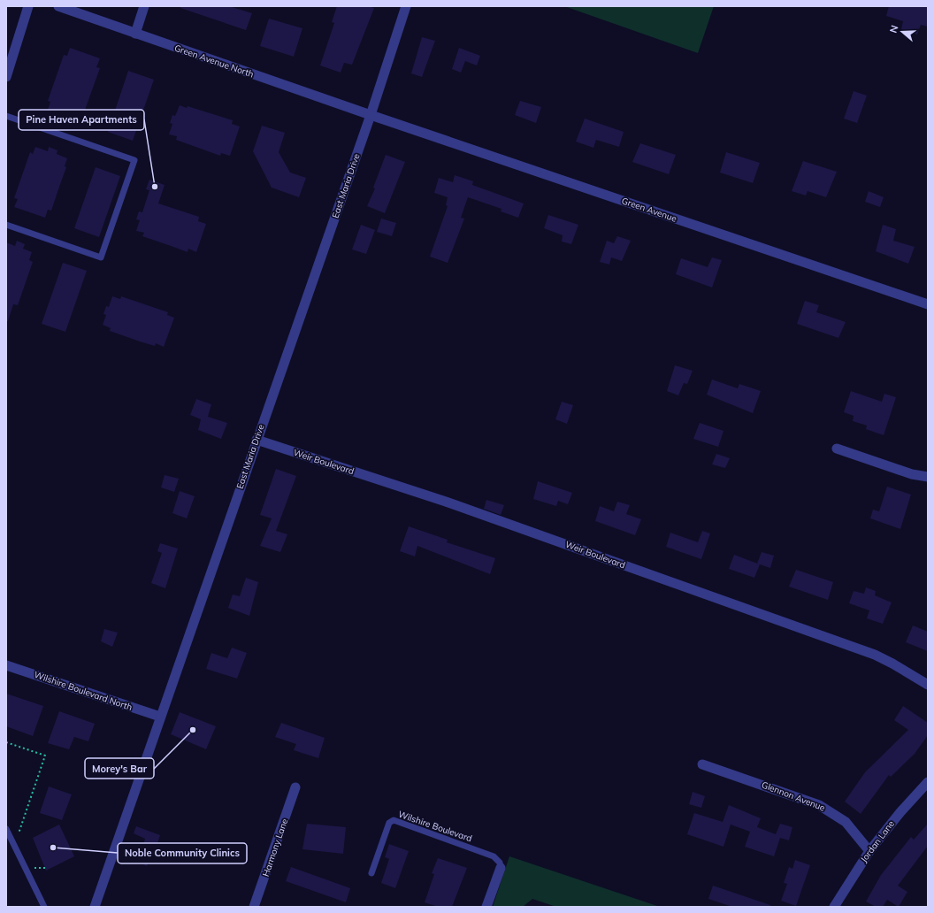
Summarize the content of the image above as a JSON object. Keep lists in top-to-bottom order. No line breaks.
{"streets":{"street":["Green Avenue North","East Maria Drive","Green Avenue","Weir Boulevard","Wilshire Boulevard North","Glennon Avenue","Jordan Lane","Harmony Lane"],"lane":["Wilshire Boulevard"]},"crossings":[["Green Avenue North","East Maria Drive"],["Green Avenue North","Green Avenue"],["East Maria Drive","Green Avenue"],["East Maria Drive","Weir Boulevard"],["East Maria Drive","Wilshire Boulevard North"],["Glennon Avenue","Jordan Lane"]],"places":["Pine Haven Apartments","Morey's Bar","Noble Community Clinics"],"north":"left"}
